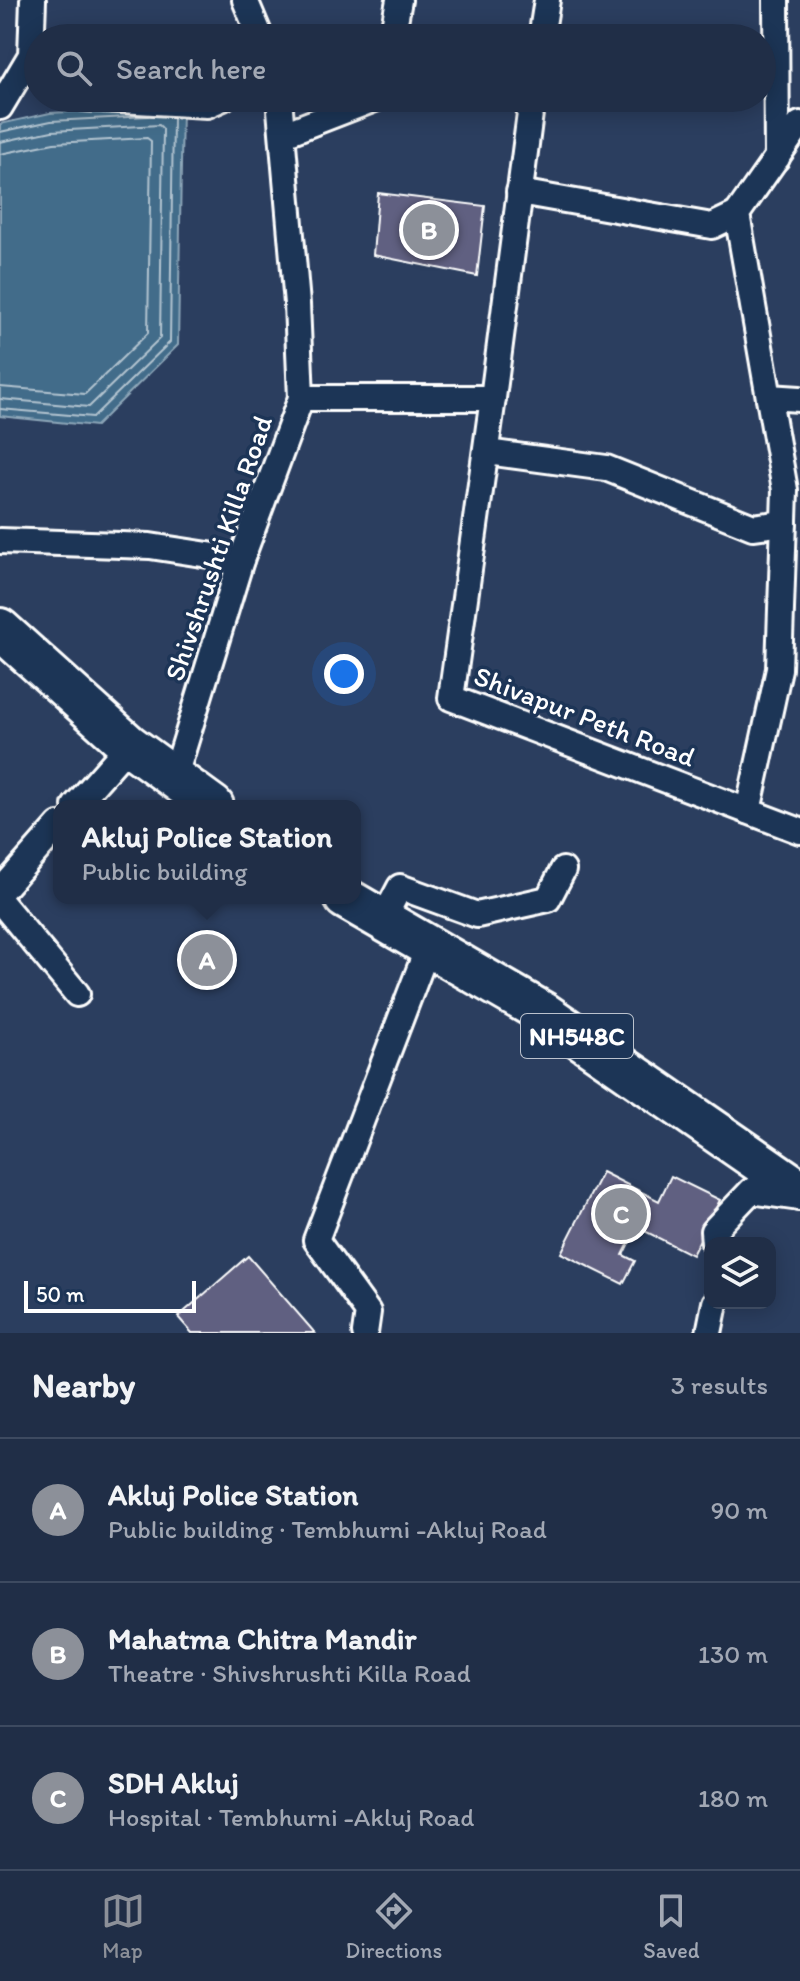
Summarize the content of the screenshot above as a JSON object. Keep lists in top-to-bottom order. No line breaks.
{"streets":{"highway":["NH548C"],"street":["Shivshrushti Killa Road","Shivapur Peth Road"]},"crossings":[["Shivshrushti Killa Road","Shivapur Peth Road"]],"scale_bar":"50 m","page":{"search":"Search here","pins":["B","A","C"],"popup":["Akluj Police Station","Public building"],"scale":"50 m","heading":["Nearby","3 results"],"list":[{"mark":"A","name":"Akluj Police Station","note":"Public building · Tembhurni -Akluj Road","value":"90 m"},{"mark":"B","name":"Mahatma Chitra Mandir","note":"Theatre · Shivshrushti Killa Road","value":"130 m"},{"mark":"C","name":"SDH Akluj","note":"Hospital · Tembhurni -Akluj Road","value":"180 m"}],"nav":["Map","Directions","Saved"]}}
